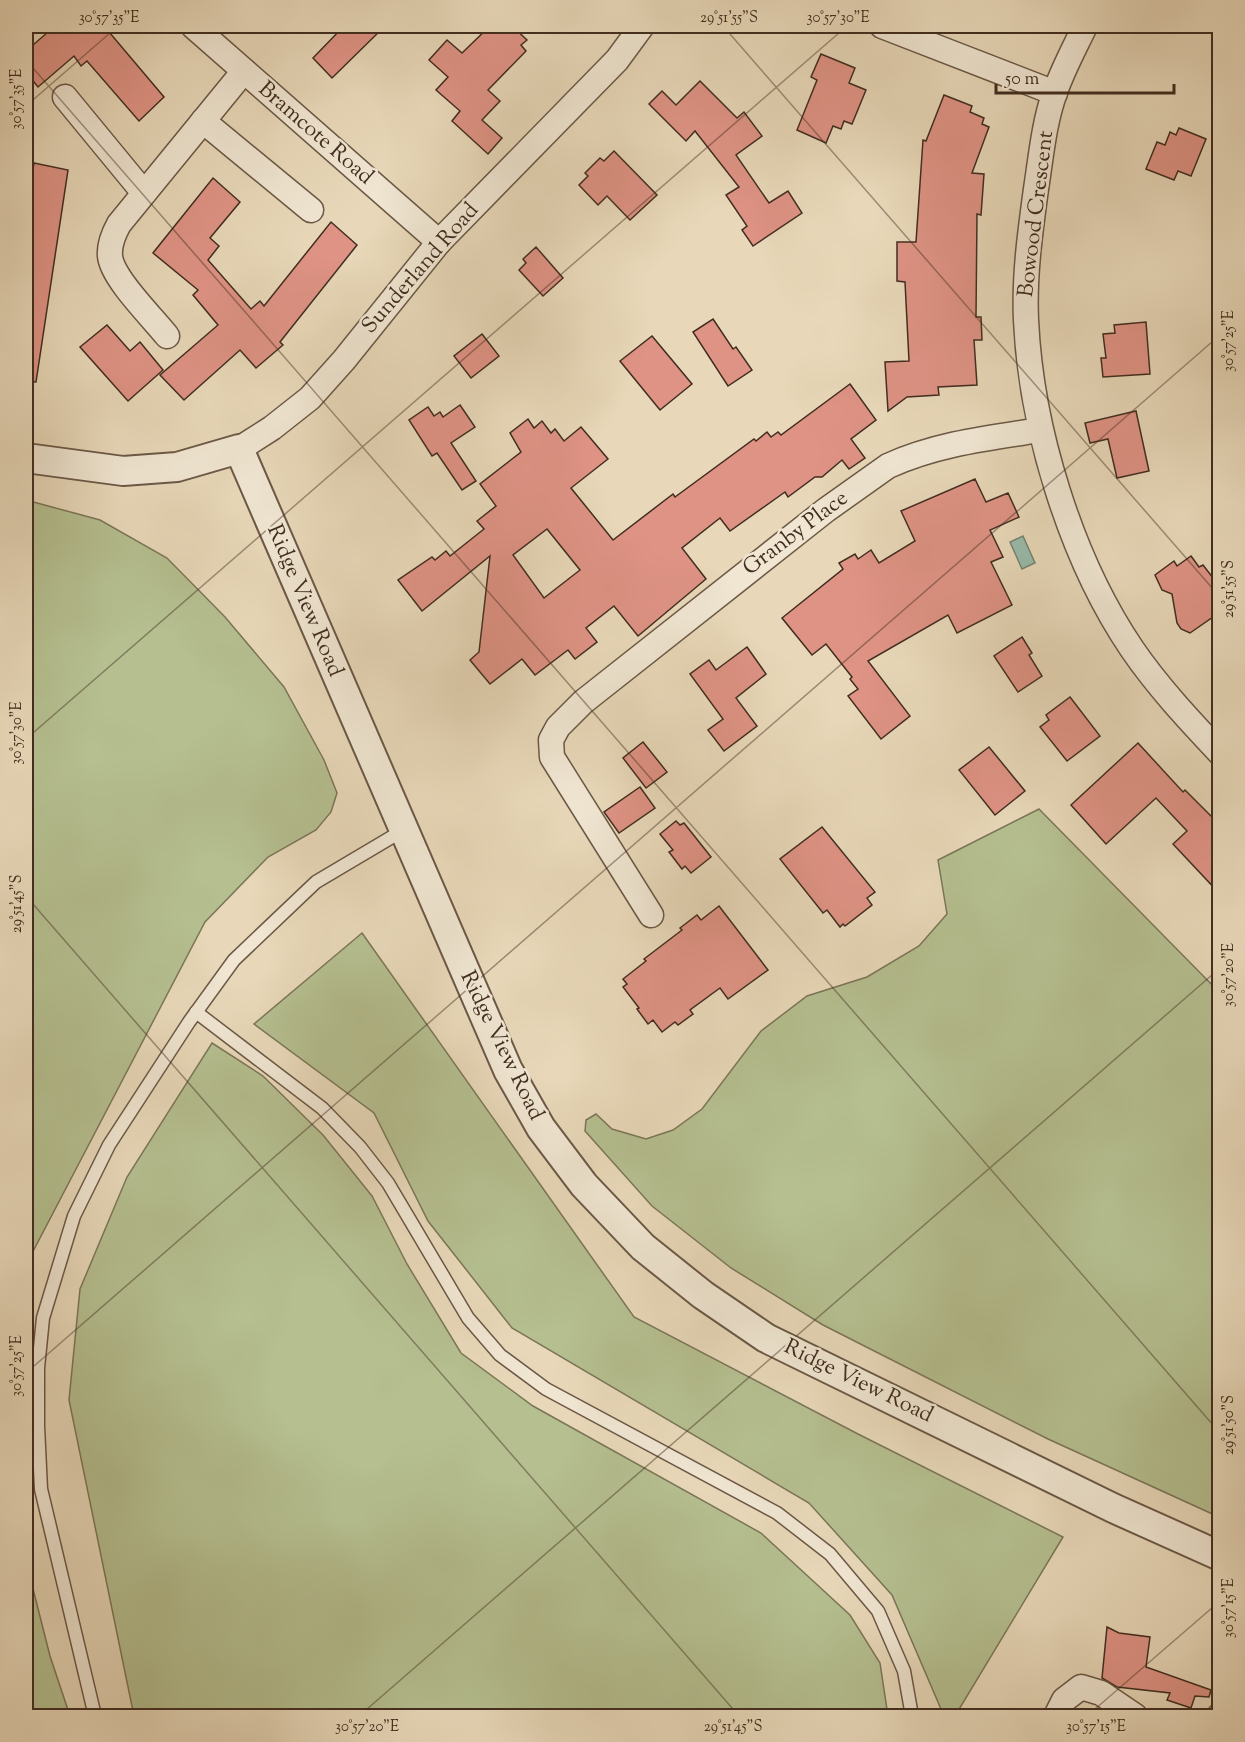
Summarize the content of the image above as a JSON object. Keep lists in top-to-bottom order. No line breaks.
{"streets":{"street":["Bramcote Road","Bowood Crescent","Sunderland Road","Granby Place","Ridge View Road"]},"crossings":[["Bramcote Road","Sunderland Road"],["Bowood Crescent","Granby Place"],["Sunderland Road","Ridge View Road"]],"scale_bar":"50 m","coordinates":["30°57'35\"E","29°51'55\"S","30°57'30\"E","30°57'25\"E","29°51'45\"S","30°57'20\"E","29°51'50\"S","30°57'15\"E"]}
